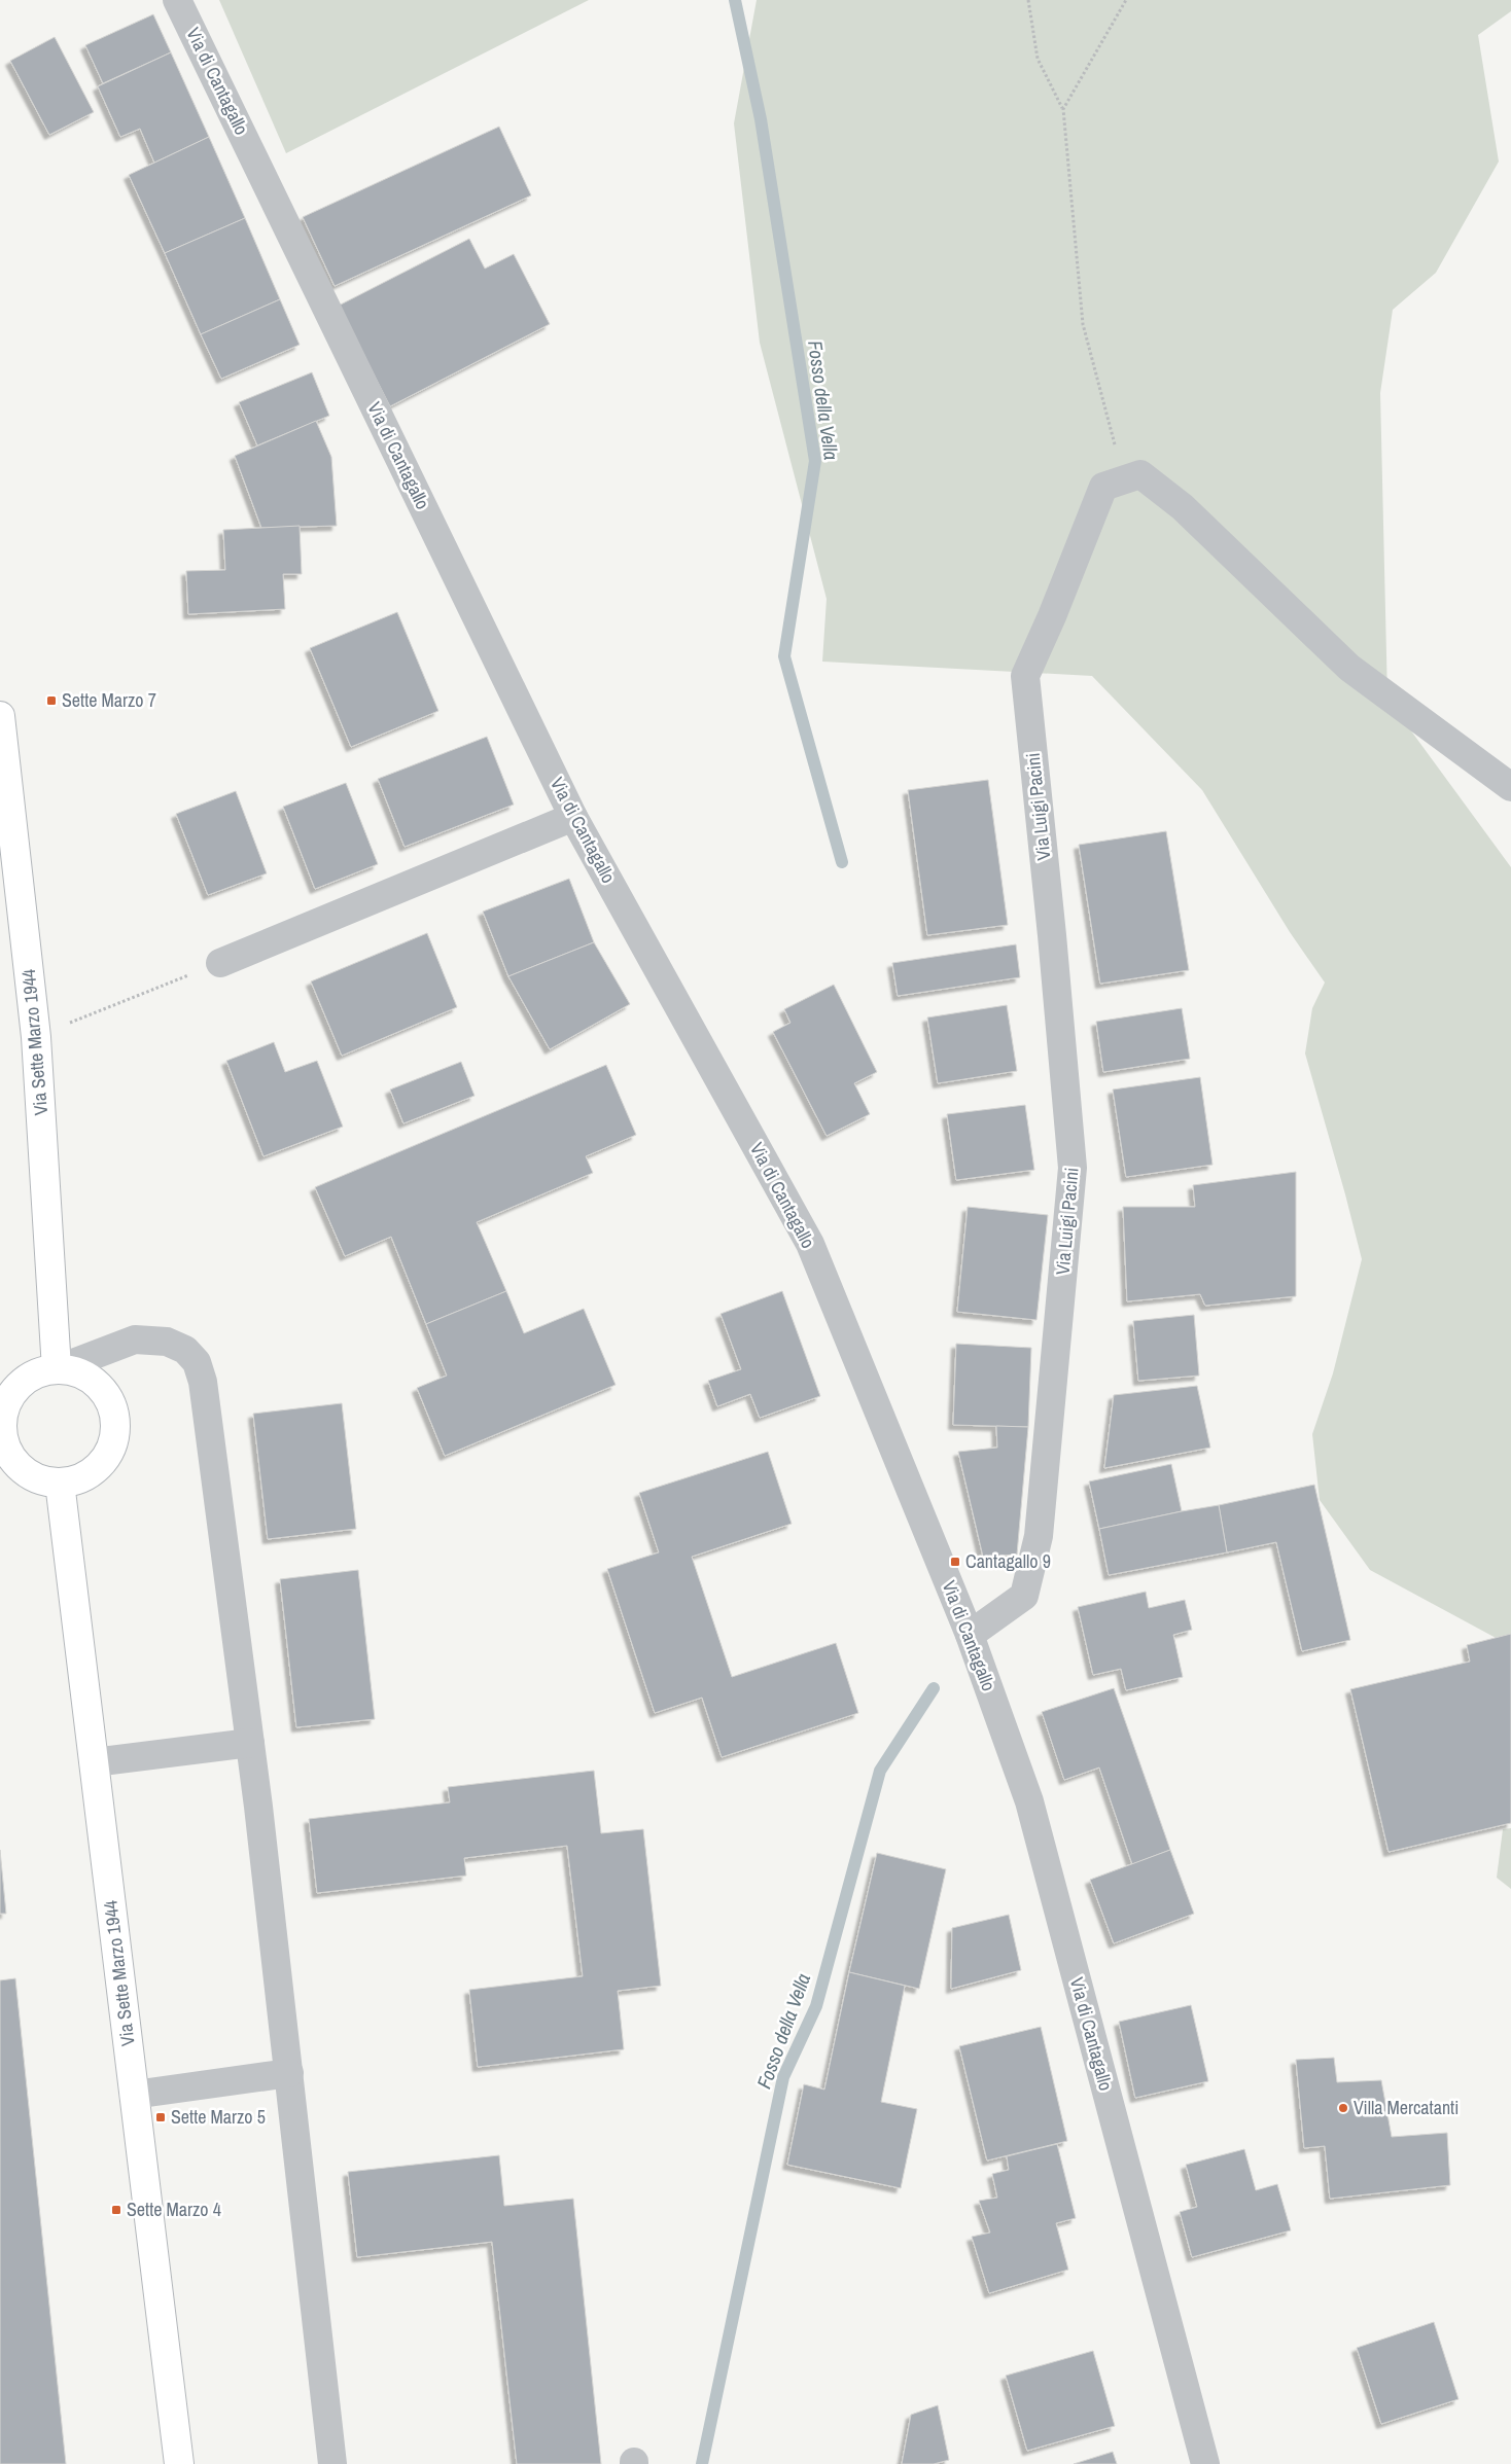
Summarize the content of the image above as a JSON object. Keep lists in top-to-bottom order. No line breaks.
{"streets":{"street":["Via di Cantagallo","Via Luigi Pacini","Via Sette Marzo 1944"]},"crossings":[["Via di Cantagallo","Via Luigi Pacini"]],"water":["Fosso della Vella"],"places":{"transit":["Sette Marzo 7","Cantagallo 9","Sette Marzo 5","Sette Marzo 4"],"other":["Villa Mercatanti"]}}
